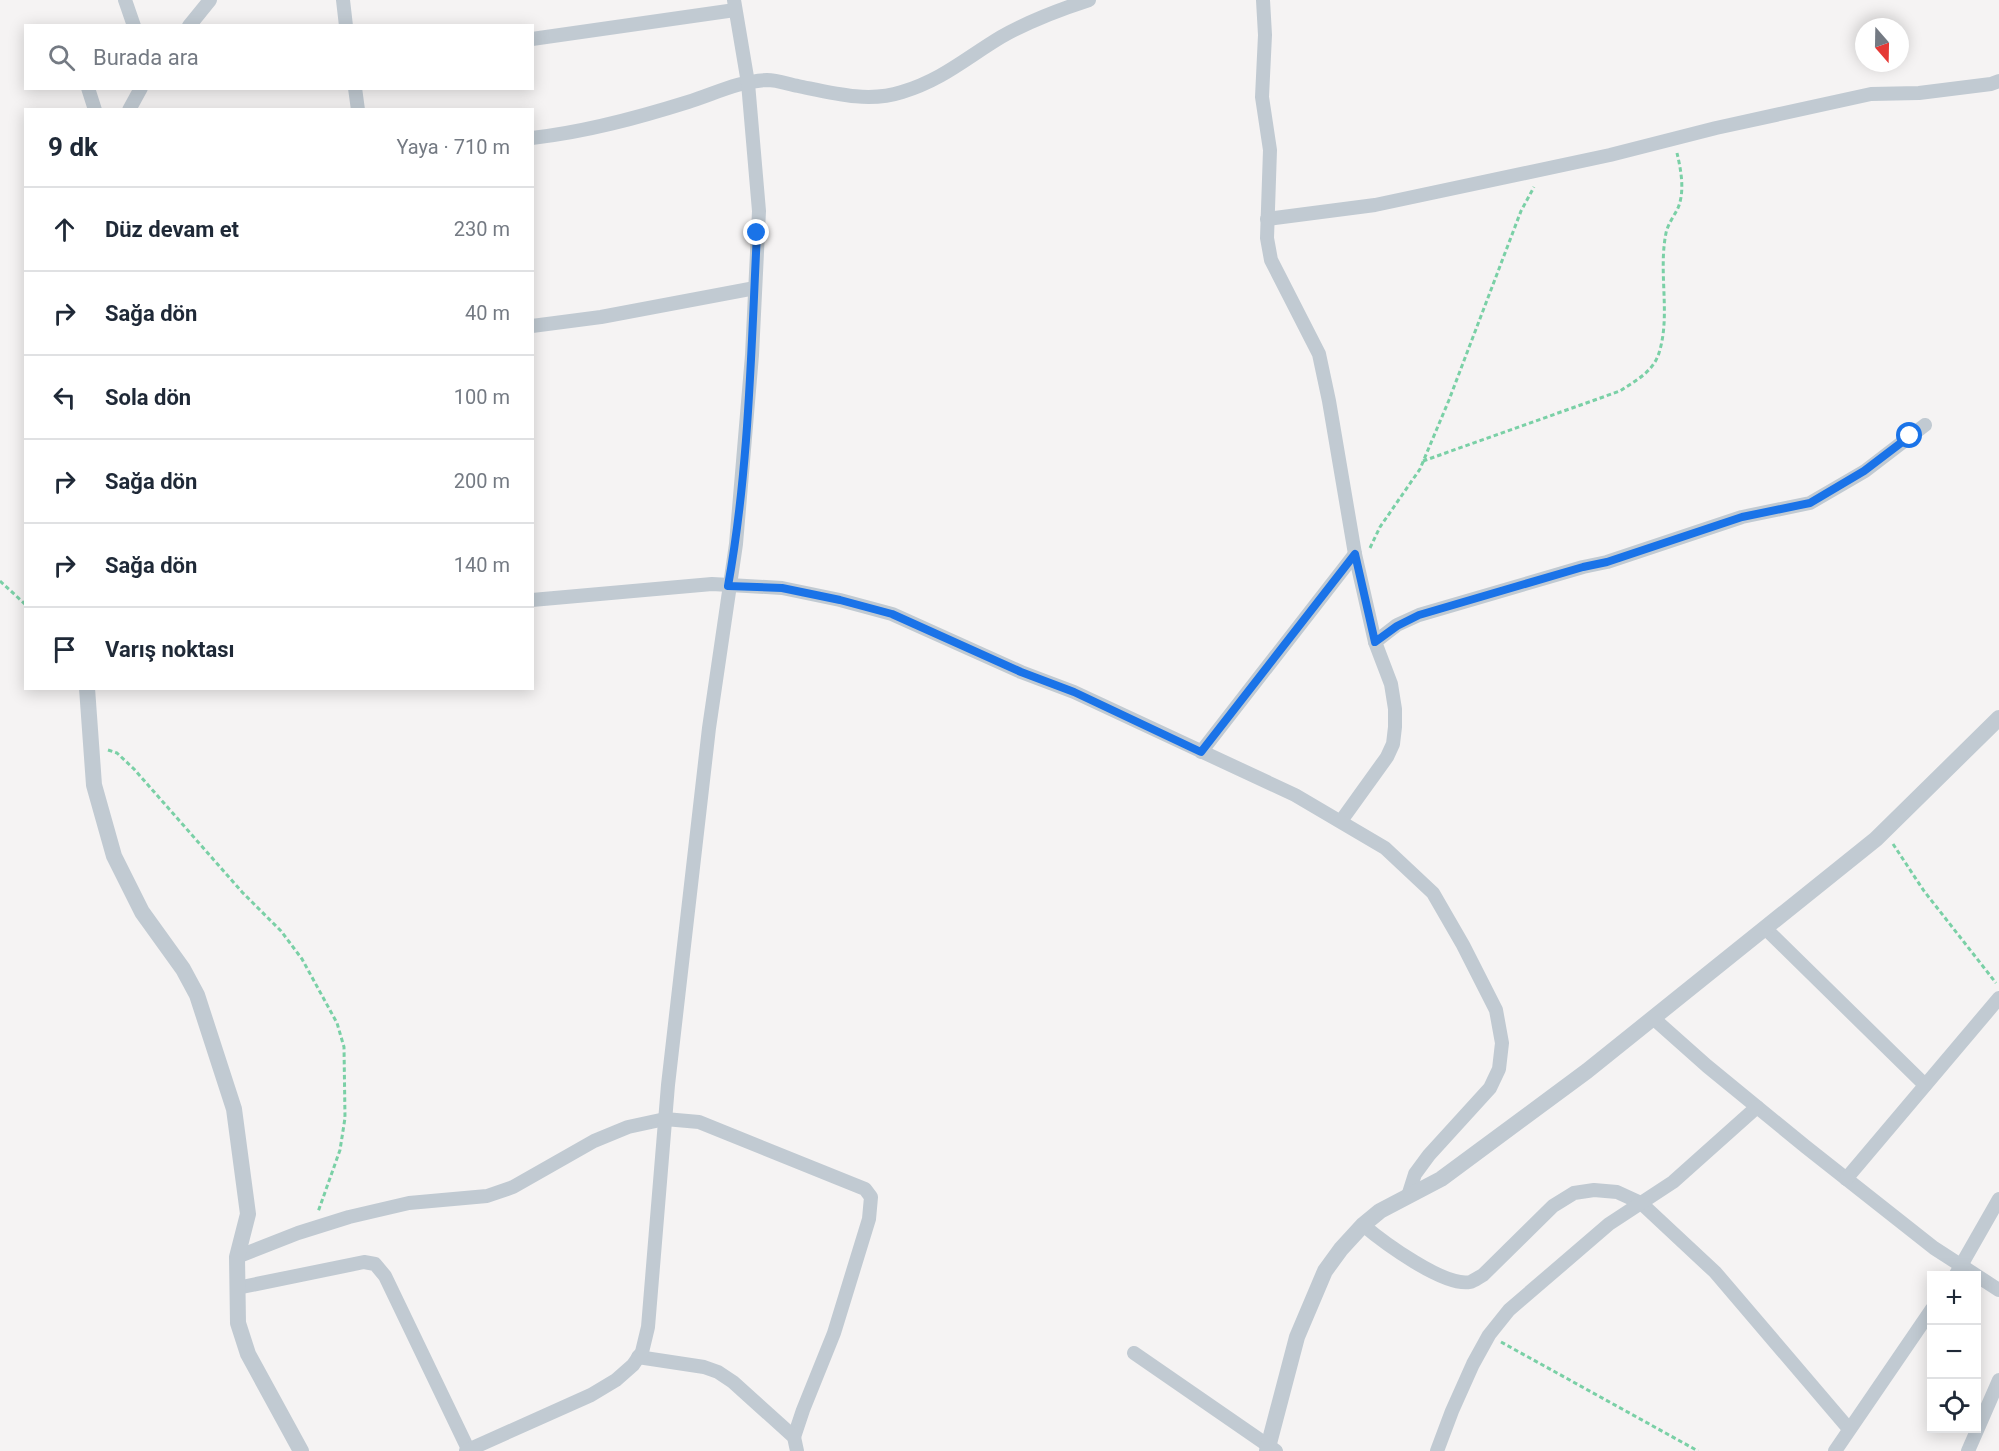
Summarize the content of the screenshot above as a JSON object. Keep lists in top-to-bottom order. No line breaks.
{"north":"bottom","page":{"search":"Burada ara","heading":["9 dk","Yaya · 710 m"],"list":[["Düz devam et","230 m"],["Sağa dön","40 m"],["Sola dön","100 m"],["Sağa dön","200 m"],["Sağa dön","140 m"],"Varış noktası"],"map_buttons":["+","−"]}}
